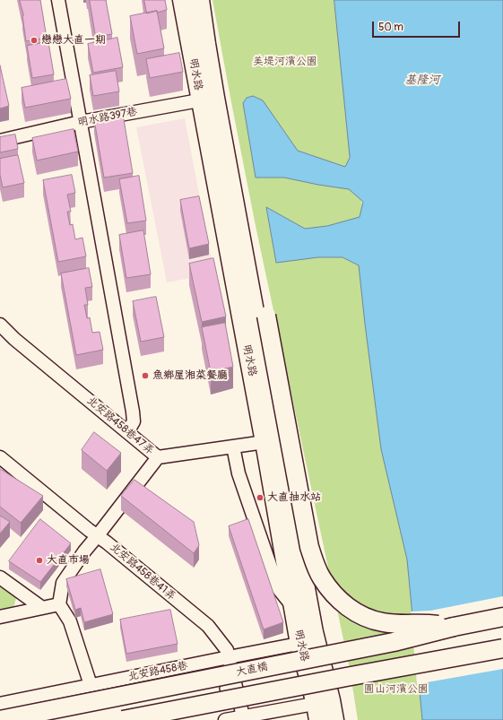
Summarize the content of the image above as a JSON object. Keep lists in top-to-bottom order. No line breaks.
{"streets":{"main road":["明水路","大直橋"],"street":["明水路397巷","北安路458巷47弄","北安路458巷41弄","北安路458巷"]},"crossings":[["明水路","明水路397巷"],["明水路","北安路458巷47弄"],["明水路","北安路458巷"],["北安路458巷41弄","北安路458巷"]],"water":["基隆河"],"parks":["美堤河濱公園","圓山河濱公園"],"places":["戀戀大直一期","魚鄉屋湘菜餐廳","大直抽水站","大直市場"],"scale_bar":"50 m"}
